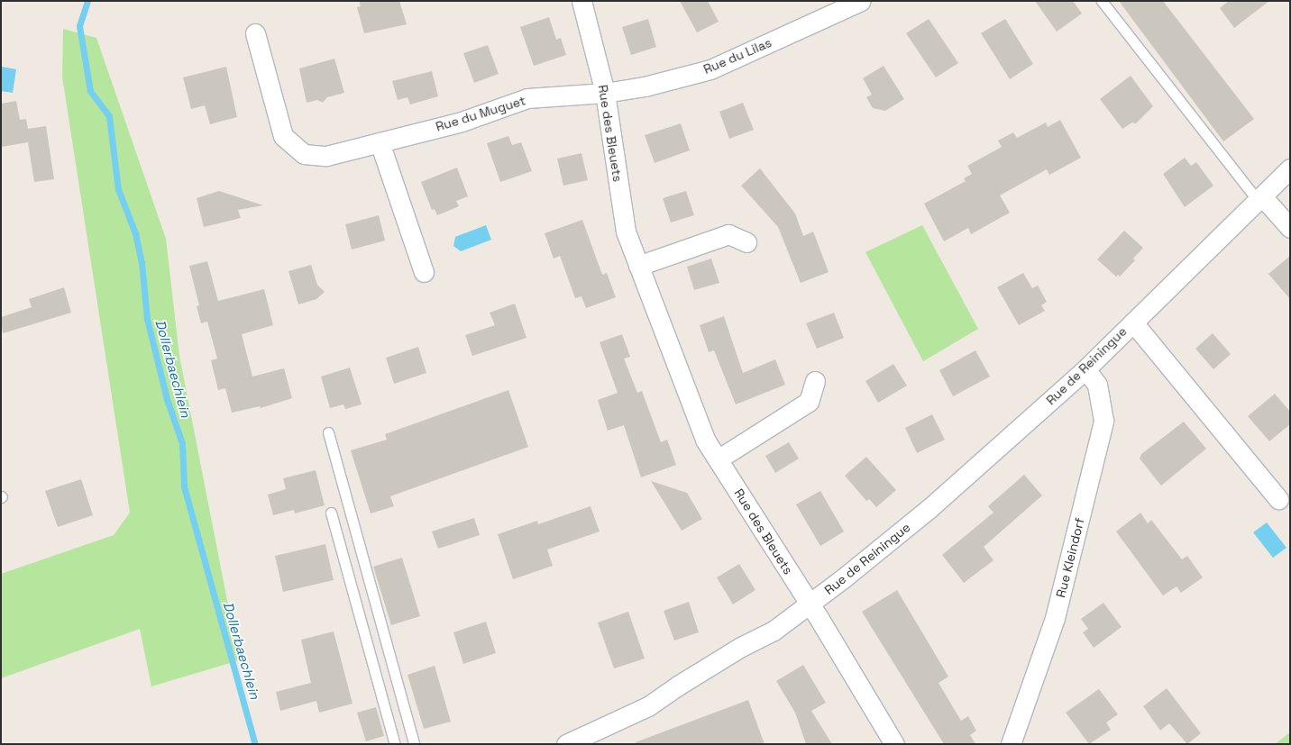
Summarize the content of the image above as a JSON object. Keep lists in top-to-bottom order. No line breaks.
{"streets":{"street":["Rue du Lilas","Rue du Muguet","Rue des Bleuets","Rue de Reiningue","Rue Kleindorf"]},"crossings":[["Rue du Lilas","Rue du Muguet"],["Rue du Lilas","Rue des Bleuets"],["Rue du Muguet","Rue des Bleuets"],["Rue des Bleuets","Rue de Reiningue"],["Rue de Reiningue","Rue Kleindorf"]],"water":["Dollerbaechlein"]}
